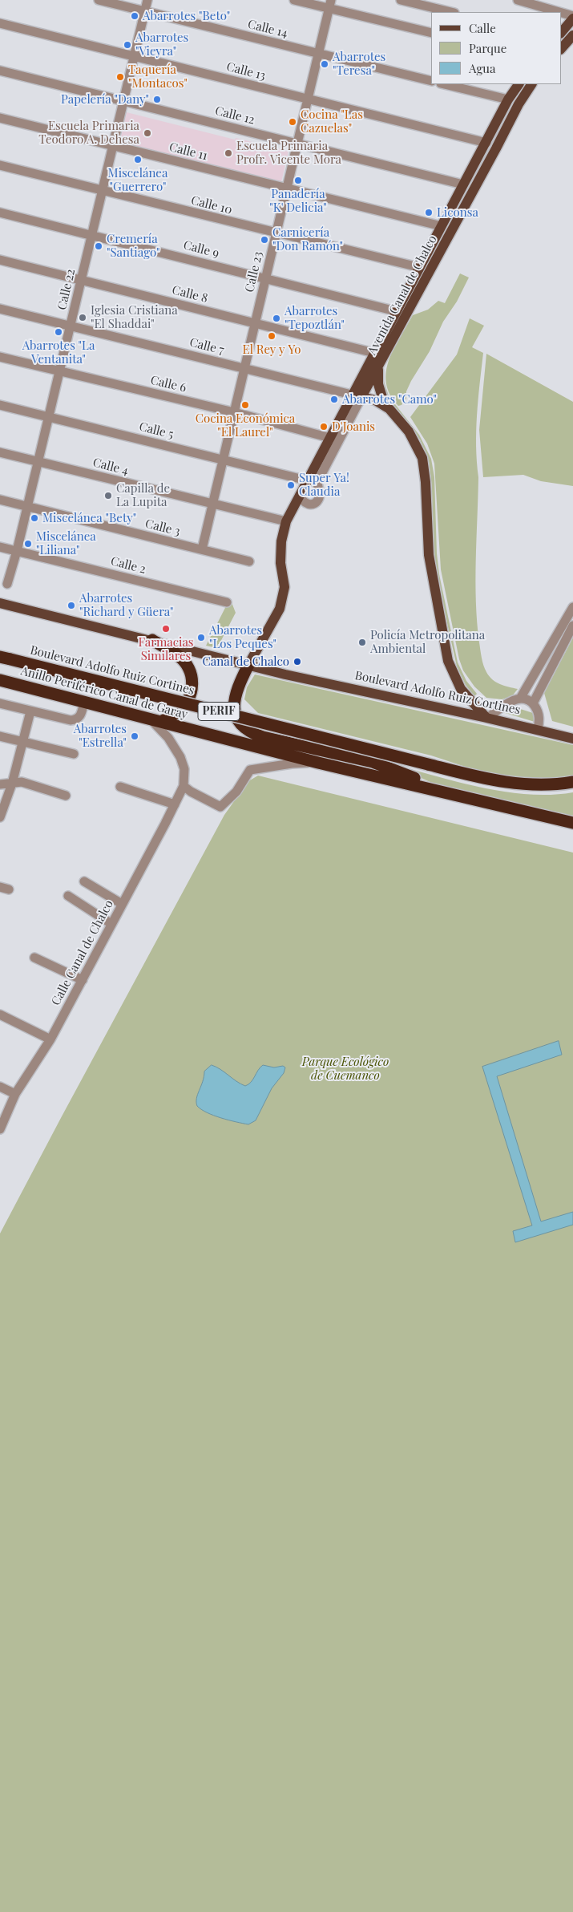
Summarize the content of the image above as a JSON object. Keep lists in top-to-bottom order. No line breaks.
{"streets":{"highway":["Boulevard Adolfo Ruiz Cortines","Anillo Periférico Canal de Garay","PERIF"],"main road":["Avenida Canal de Chalco"],"street":["Calle 14","Calle 13","Calle 12","Calle 11","Calle 10","Calle 9","Calle 23","Calle 22","Calle 8","Calle 7","Calle 6","Calle 5","Calle 4","Calle 3","Calle 2","Calle Canal de Chalco"]},"crossings":[["Calle 14","Calle 23"],["Calle 14","Calle 22"],["Calle 13","Calle 23"],["Calle 13","Calle 22"],["Calle 13","Avenida Canal de Chalco"],["Calle 12","Calle 23"],["Calle 12","Calle 22"],["Calle 12","Avenida Canal de Chalco"],["Calle 11","Calle 23"],["Calle 11","Calle 22"],["Calle 11","Avenida Canal de Chalco"],["Calle 10","Calle 23"],["Calle 10","Calle 22"],["Calle 10","Avenida Canal de Chalco"],["Calle 9","Calle 23"],["Calle 9","Calle 22"],["Calle 9","Avenida Canal de Chalco"],["Calle 23","Calle 8"],["Calle 23","Calle 7"],["Calle 23","Calle 6"],["Calle 23","Calle 5"],["Calle 23","Calle 4"],["Calle 23","Calle 3"],["Calle 22","Calle 8"],["Calle 22","Calle 7"],["Calle 22","Calle 6"],["Calle 22","Calle 5"],["Calle 22","Calle 4"],["Calle 22","Calle 3"],["Calle 22","Calle 2"],["Calle 8","Avenida Canal de Chalco"],["Avenida Canal de Chalco","Calle 7"],["Avenida Canal de Chalco","Calle 6"],["Avenida Canal de Chalco","Calle 5"],["Avenida Canal de Chalco","Calle 4"],["Avenida Canal de Chalco","Boulevard Adolfo Ruiz Cortines"],["Anillo Periférico Canal de Garay","PERIF"],["Anillo Periférico Canal de Garay","Calle Canal de Chalco"]],"parks":["Parque Ecológico de Cuemanco"],"places":["Abarrotes \"Beto\"","Abarrotes \"Vieyra\"","Abarrotes \"Teresa\"","Taquería \"Montacos\"","Papelería \"Dany\"","Cocina \"Las Cazuelas\"","Escuela Primaria Teodoro A. Dehesa","Escuela Primaria Profr. Vicente Mora","Miscelánea \"Guerrero\"","Panadería \"K' Delicia\"","Liconsa","Carnicería \"Don Ramón\"","Cremería \"Santiago\"","Iglesia Cristiana \"El Shaddai\"","Abarrotes \"Tepoztlán\"","Abarrotes \"La Ventanita\"","El Rey y Yo","Abarrotes \"Camo\"","Cocina Económica \"El Laurel\"","D'Joanis","Super Ya! Claudia","Capilla de La Lupita","Miscelánea \"Bety\"","Miscelánea \"Liliana\"","Abarrotes \"Richard y Güera\"","Farmacias Similares","Abarrotes \"Los Peques\"","Policía Metropolitana Ambiental","Canal de Chalco","Abarrotes \"Estrella\""],"legend":["Calle","Parque","Agua"]}
